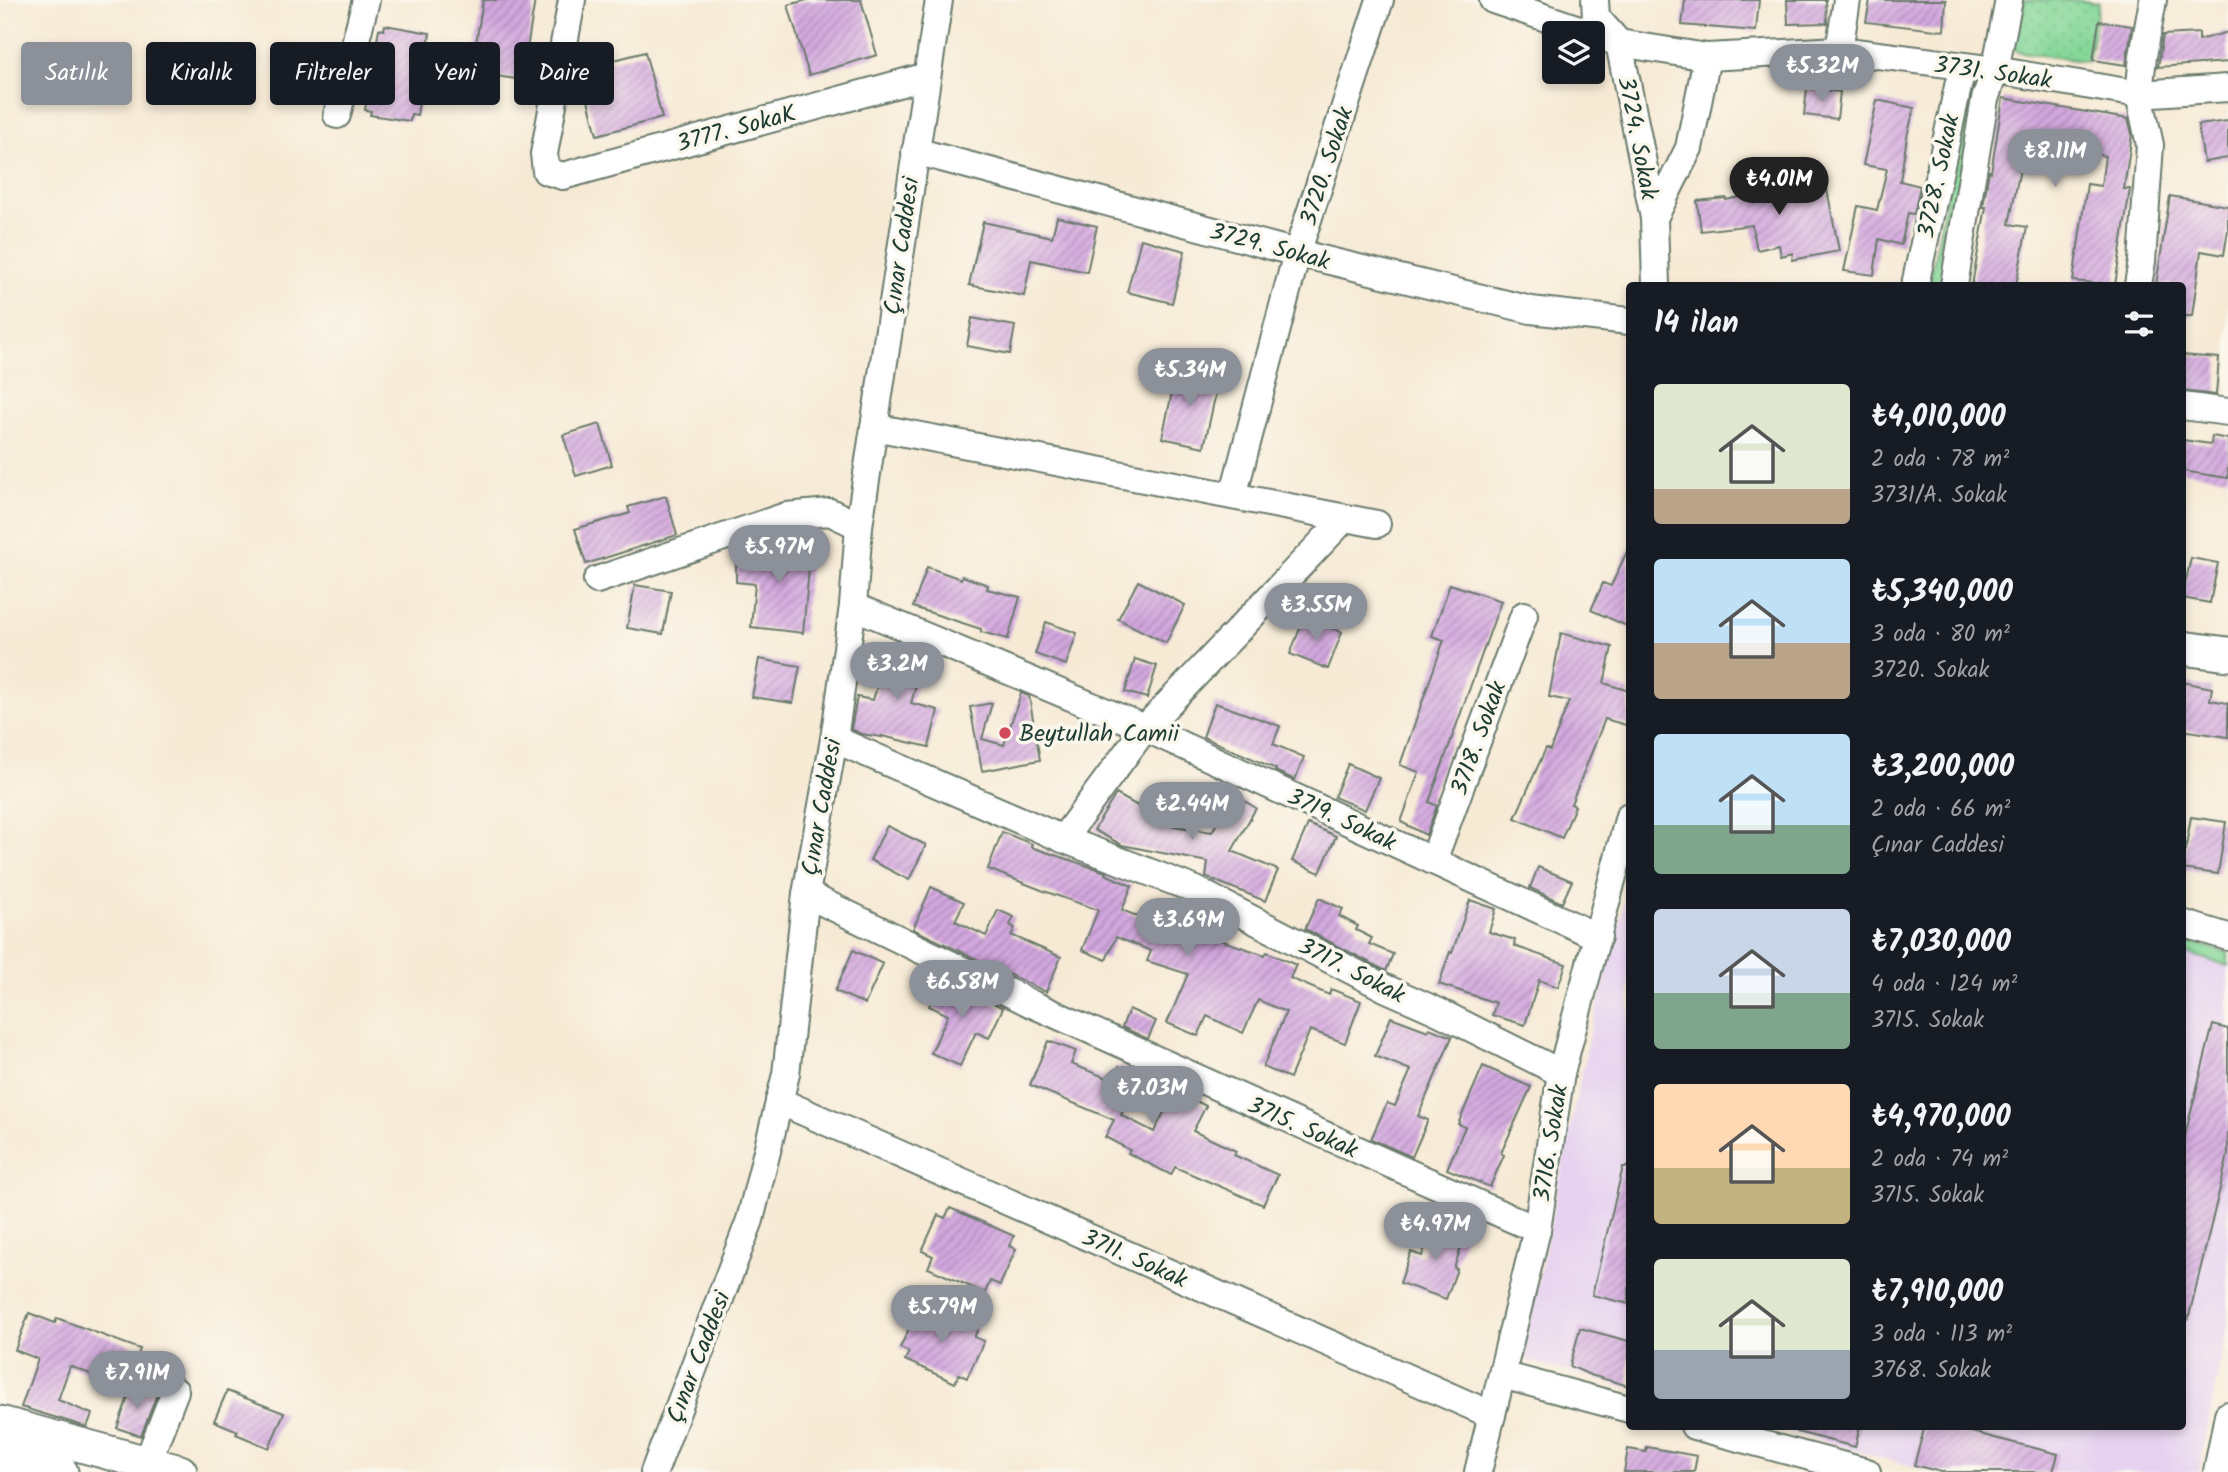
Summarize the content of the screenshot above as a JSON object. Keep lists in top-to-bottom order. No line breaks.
{"streets":{"street":["3731. Sokak","3777. SokaK","3724. Sokak","3720. Sokak","3728. Sokak","Çınar Caddesi","3729. Sokak","3718. Sokak","3719. Sokak","3717. Sokak","3715. Sokak","3716. Sokak","3711. Sokak"]},"crossings":[["3731. Sokak","3724. Sokak"],["3731. Sokak","3728. Sokak"],["3777. SokaK","Çınar Caddesi"],["3720. Sokak","3729. Sokak"],["Çınar Caddesi","3729. Sokak"],["Çınar Caddesi","3719. Sokak"],["Çınar Caddesi","3717. Sokak"],["Çınar Caddesi","3715. Sokak"],["Çınar Caddesi","3711. Sokak"],["3718. Sokak","3719. Sokak"],["3719. Sokak","3716. Sokak"],["3717. Sokak","3716. Sokak"],["3715. Sokak","3716. Sokak"],["3716. Sokak","3711. Sokak"]],"places":["Beytullah Camii"],"page":{"chip":["Satılık","Kiralık","Filtreler","Yeni","Daire"],"price":["₺5.32M","₺8.11M","₺4.01M","₺5.34M","₺5.97M","₺3.55M","₺3.2M","₺2.44M","₺3.69M","₺6.58M","₺7.03M","₺4.97M","₺5.79M","₺7.91M"],"heading":"14 ilan","list":[{"name":"₺4,010,000","note":"2 oda · 78 m² · 3731/A. Sokak"},{"name":"₺5,340,000","note":"3 oda · 80 m² · 3720. Sokak"},{"name":"₺3,200,000","note":"2 oda · 66 m² · Çınar Caddesi"},{"name":"₺7,030,000","note":"4 oda · 124 m² · 3715. Sokak"},{"name":"₺4,970,000","note":"2 oda · 74 m² · 3715. Sokak"},{"name":"₺7,910,000","note":"3 oda · 113 m² · 3768. Sokak"}]}}
